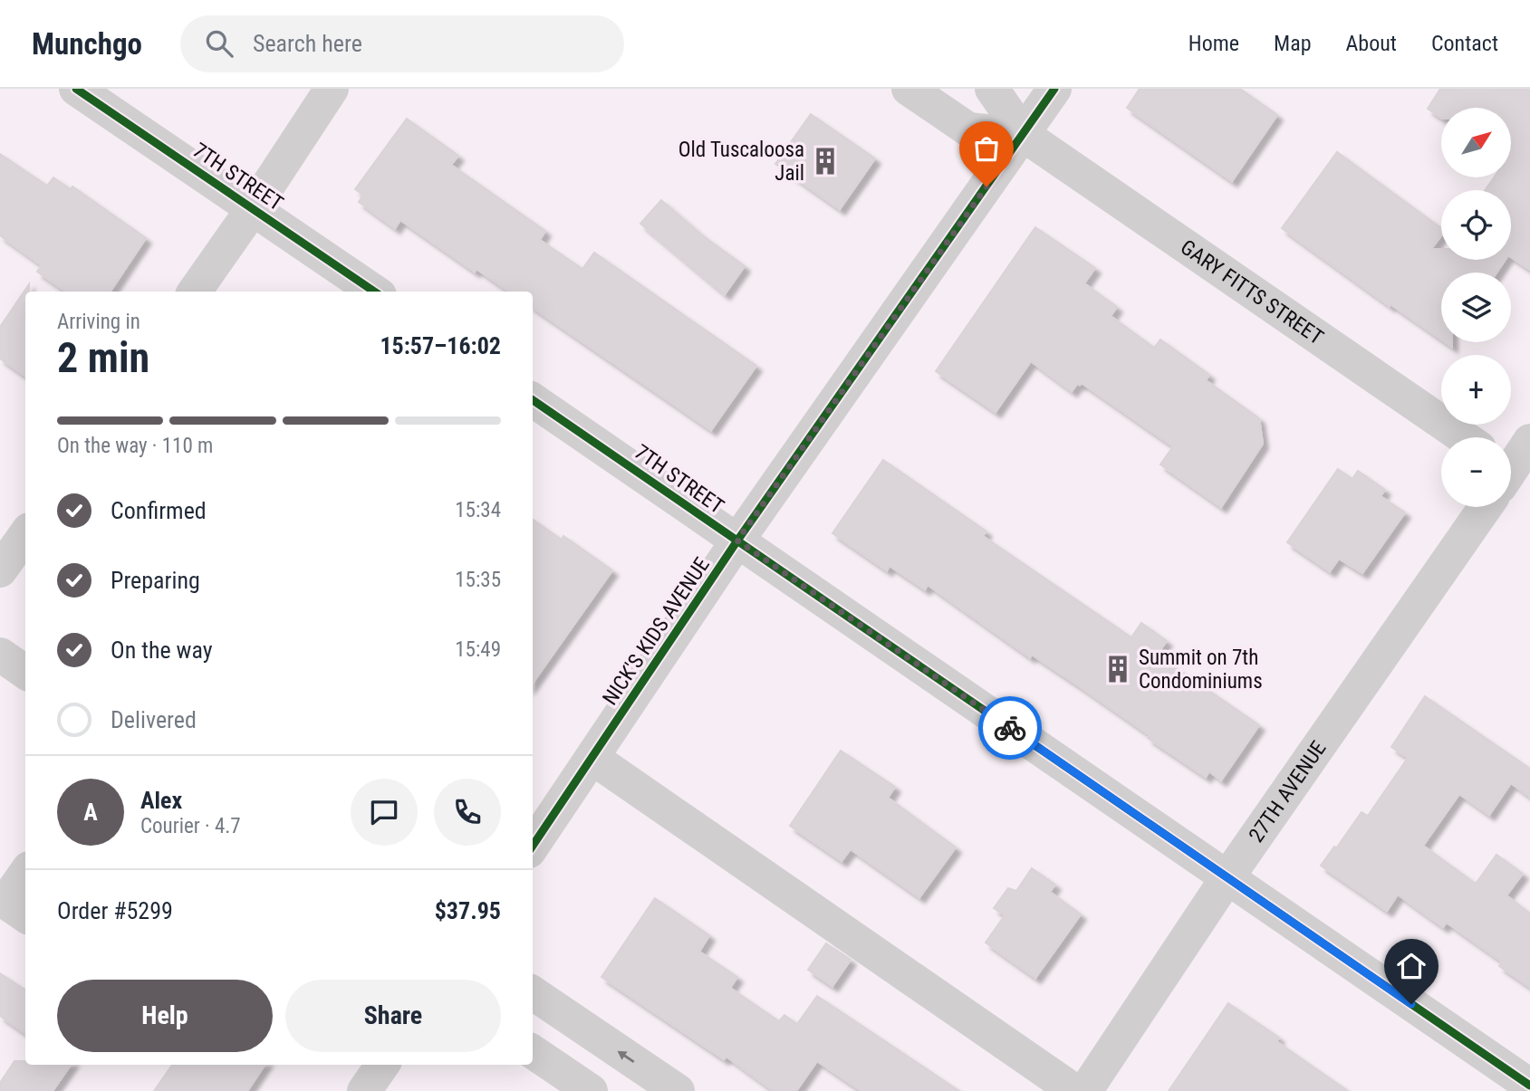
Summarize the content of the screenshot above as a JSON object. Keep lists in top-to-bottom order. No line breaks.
{"streets":{"street":["7TH STREET","GARY FITTS STREET","NICK'S KIDS AVENUE","27TH AVENUE"]},"crossings":[["7TH STREET","NICK'S KIDS AVENUE"],["7TH STREET","27TH AVENUE"],["GARY FITTS STREET","NICK'S KIDS AVENUE"]],"places":{"building":["Old Tuscaloosa Jail","Summit on 7th Condominiums"]},"north":"top right","page":{"header":"Munchgo","search":"Search here","nav":["Home","Map","About","Contact"],"map_buttons":["+","−"],"heading":["2 min","Arriving in","15:57–16:02"],"panel":["Alex","Courier · 4.7","Order #5299","$37.95"],"bar":"On the way · 110 m","list":[["Confirmed","15:34"],["Preparing","15:35"],["On the way","15:49"],"Delivered"],"round":"A","buttons":["Help","Share"]}}
